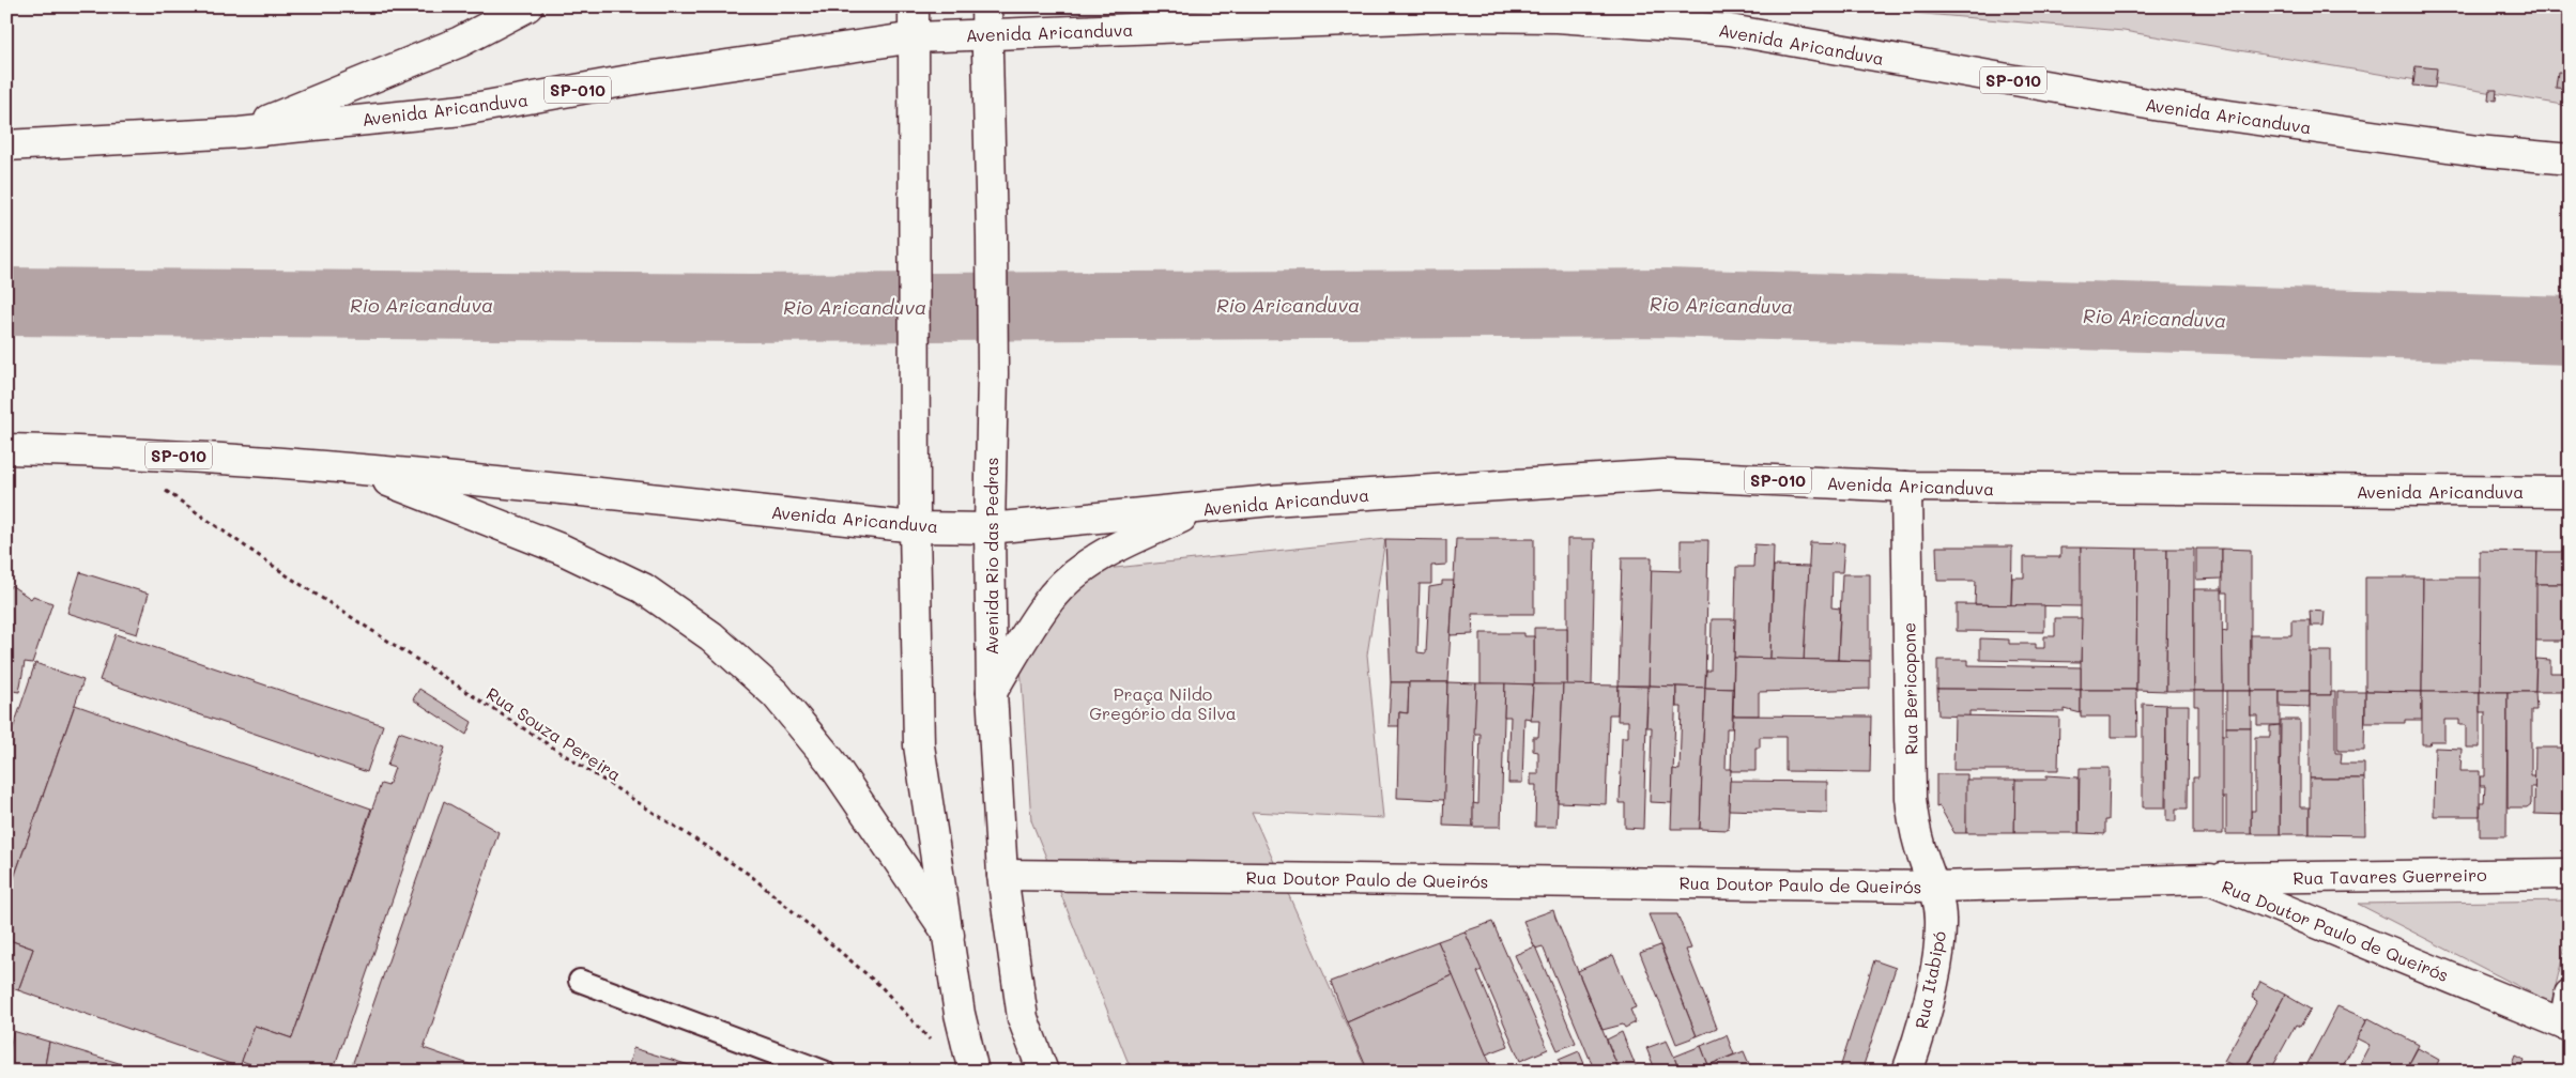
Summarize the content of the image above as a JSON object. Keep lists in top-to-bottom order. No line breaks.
{"streets":{"main road":["Avenida Aricanduva","SP-010","Avenida Rio das Pedras","Rua Bericopone","Rua Tavares Guerreiro","Rua Doutor Paulo de Queirós","Rua Itabipó"],"path":["Rua Souza Pereira"]},"crossings":[["Avenida Aricanduva","Avenida Rio das Pedras"],["Avenida Aricanduva","Rua Bericopone"],["Avenida Rio das Pedras","Rua Doutor Paulo de Queirós"],["Rua Bericopone","Rua Doutor Paulo de Queirós"],["Rua Bericopone","Rua Itabipó"],["Rua Tavares Guerreiro","Rua Doutor Paulo de Queirós"],["Rua Doutor Paulo de Queirós","Rua Itabipó"]],"water":["Rio Aricanduva"],"parks":["Praça Nildo Gregório da Silva"]}
